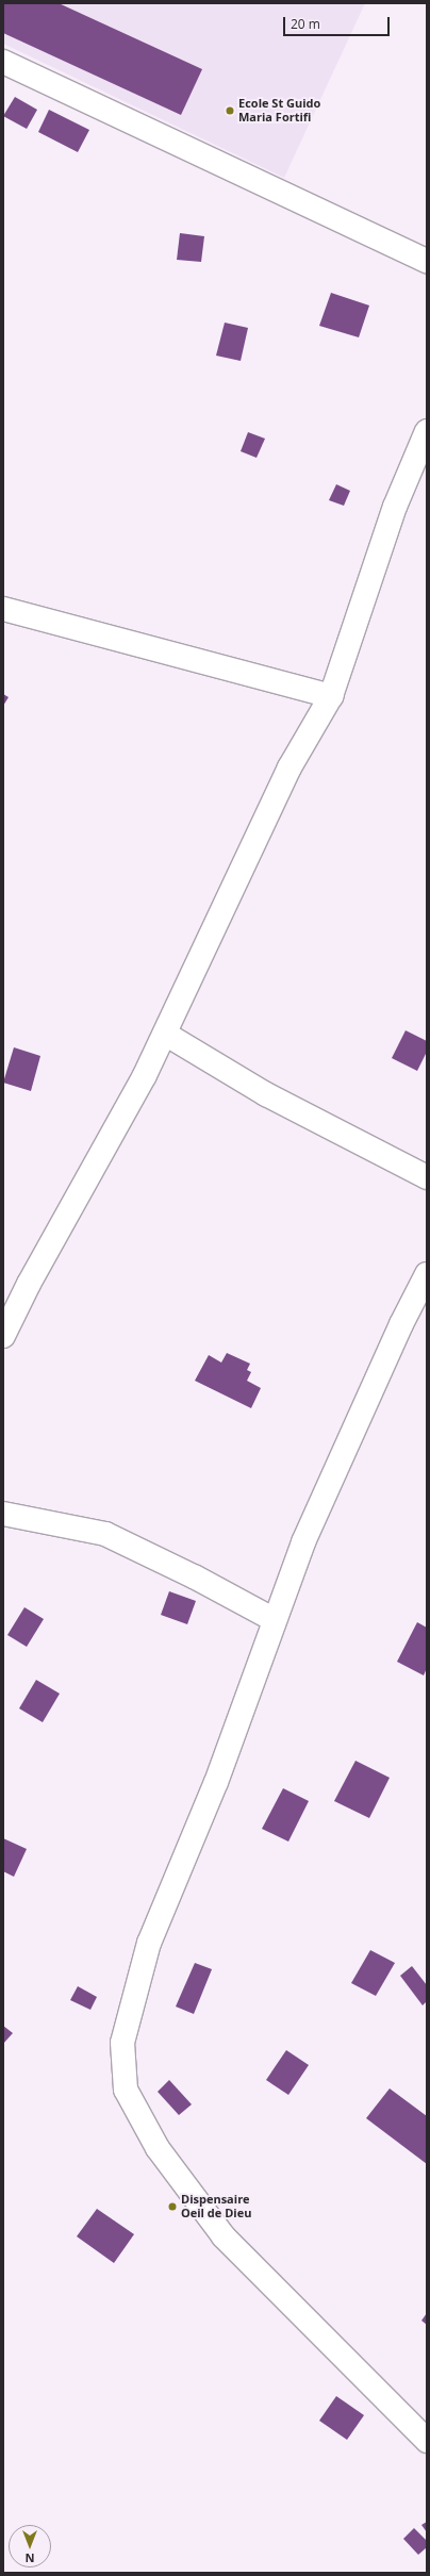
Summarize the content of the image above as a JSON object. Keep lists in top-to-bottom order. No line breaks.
{"places":["Ecole St Guido Maria Fortifi","Dispensaire Oeil de Dieu"],"scale_bar":"20 m","north":"bottom"}
